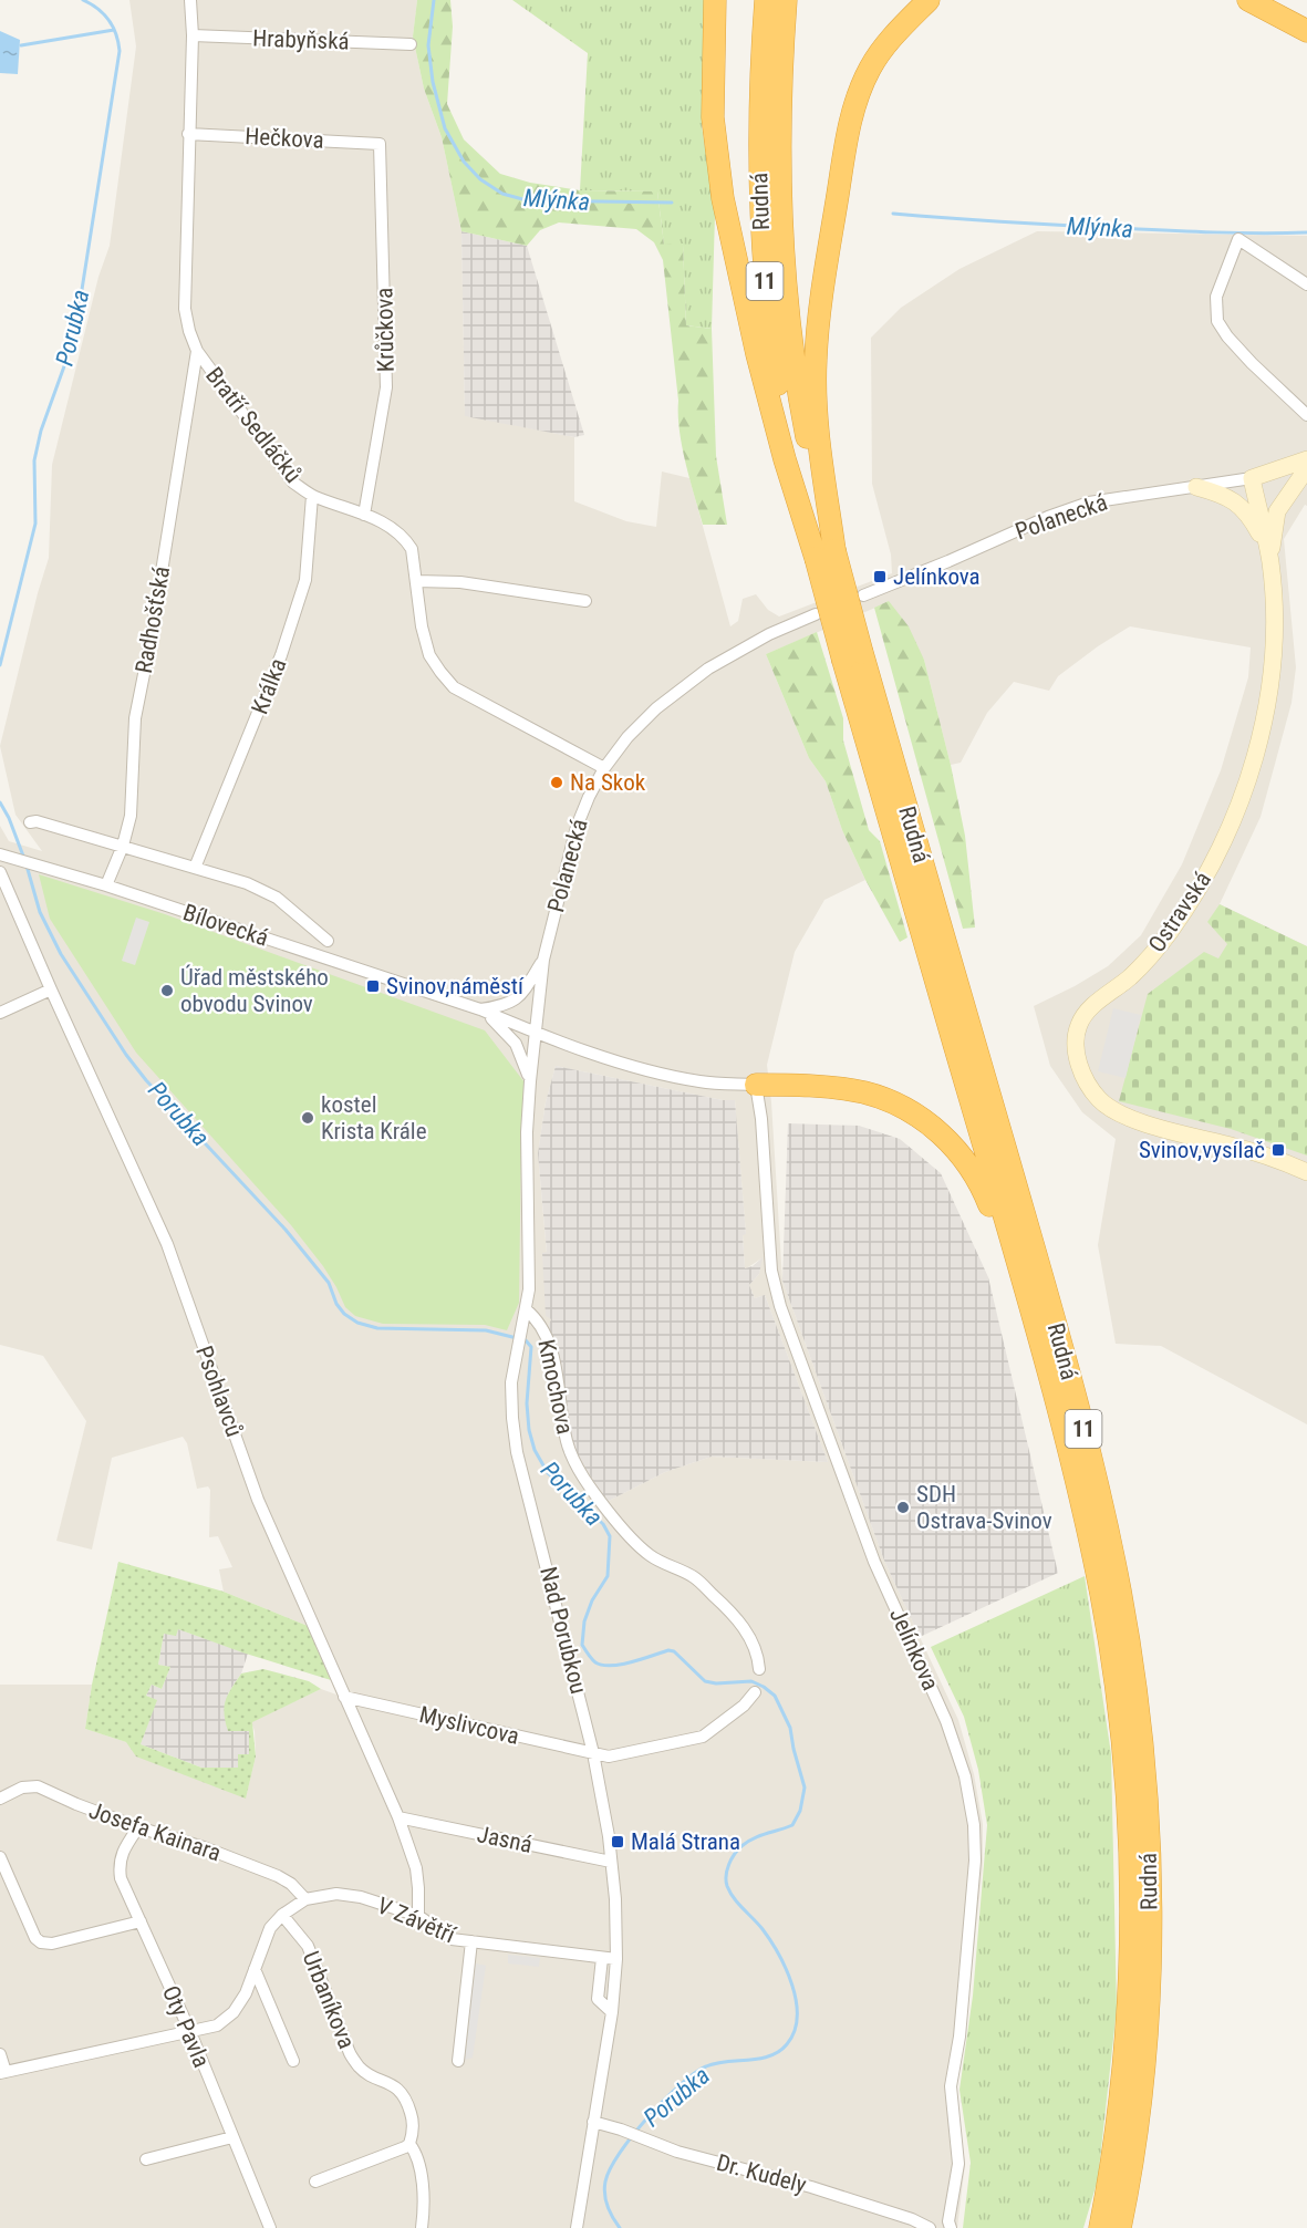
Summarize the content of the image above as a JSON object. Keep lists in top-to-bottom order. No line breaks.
{"streets":{"highway":["Rudná","11"],"street":["Hrabyňská","Hečkova","Krůčkova","Bratří Sedláčků","Polanecká","Radhošťská","Králka","Ostravská","Bílovecká","Kmochova","Psohlavců","Nad Porubkou","Jelínkova","Myslivcova","Josefa Kainara","Jasná","V Závětří","Urbaníkova","Oty Pavla","Dr. Kudely"]},"crossings":[["Hrabyňská","Bratří Sedláčků"],["Hečkova","Krůčkova"],["Hečkova","Bratří Sedláčků"],["Rudná","11"],["Krůčkova","Bratří Sedláčků"],["Bratří Sedláčků","Polanecká"],["Bratří Sedláčků","Radhošťská"],["Bratří Sedláčků","Králka"],["Polanecká","Ostravská"],["Polanecká","Bílovecká"],["Polanecká","Nad Porubkou"],["Radhošťská","Bílovecká"],["Bílovecká","Nad Porubkou"],["Bílovecká","Jelínkova"],["Kmochova","Nad Porubkou"],["Psohlavců","Myslivcova"],["Psohlavců","Jasná"],["Psohlavců","V Závětří"],["Nad Porubkou","Myslivcova"],["Nad Porubkou","Jasná"],["Nad Porubkou","V Závětří"],["Nad Porubkou","Dr. Kudely"],["Josefa Kainara","V Závětří"],["Josefa Kainara","Oty Pavla"],["V Závětří","Urbaníkova"],["V Závětří","Oty Pavla"]],"water":["Mlýnka","Porubka"],"places":{"transit":["Jelínkova","Svinov,náměstí","Svinov,vysílač","Malá Strana"],"other":["Na Skok","Úřad městského obvodu Svinov","kostel Krista Krále","SDH Ostrava-Svinov"]}}
